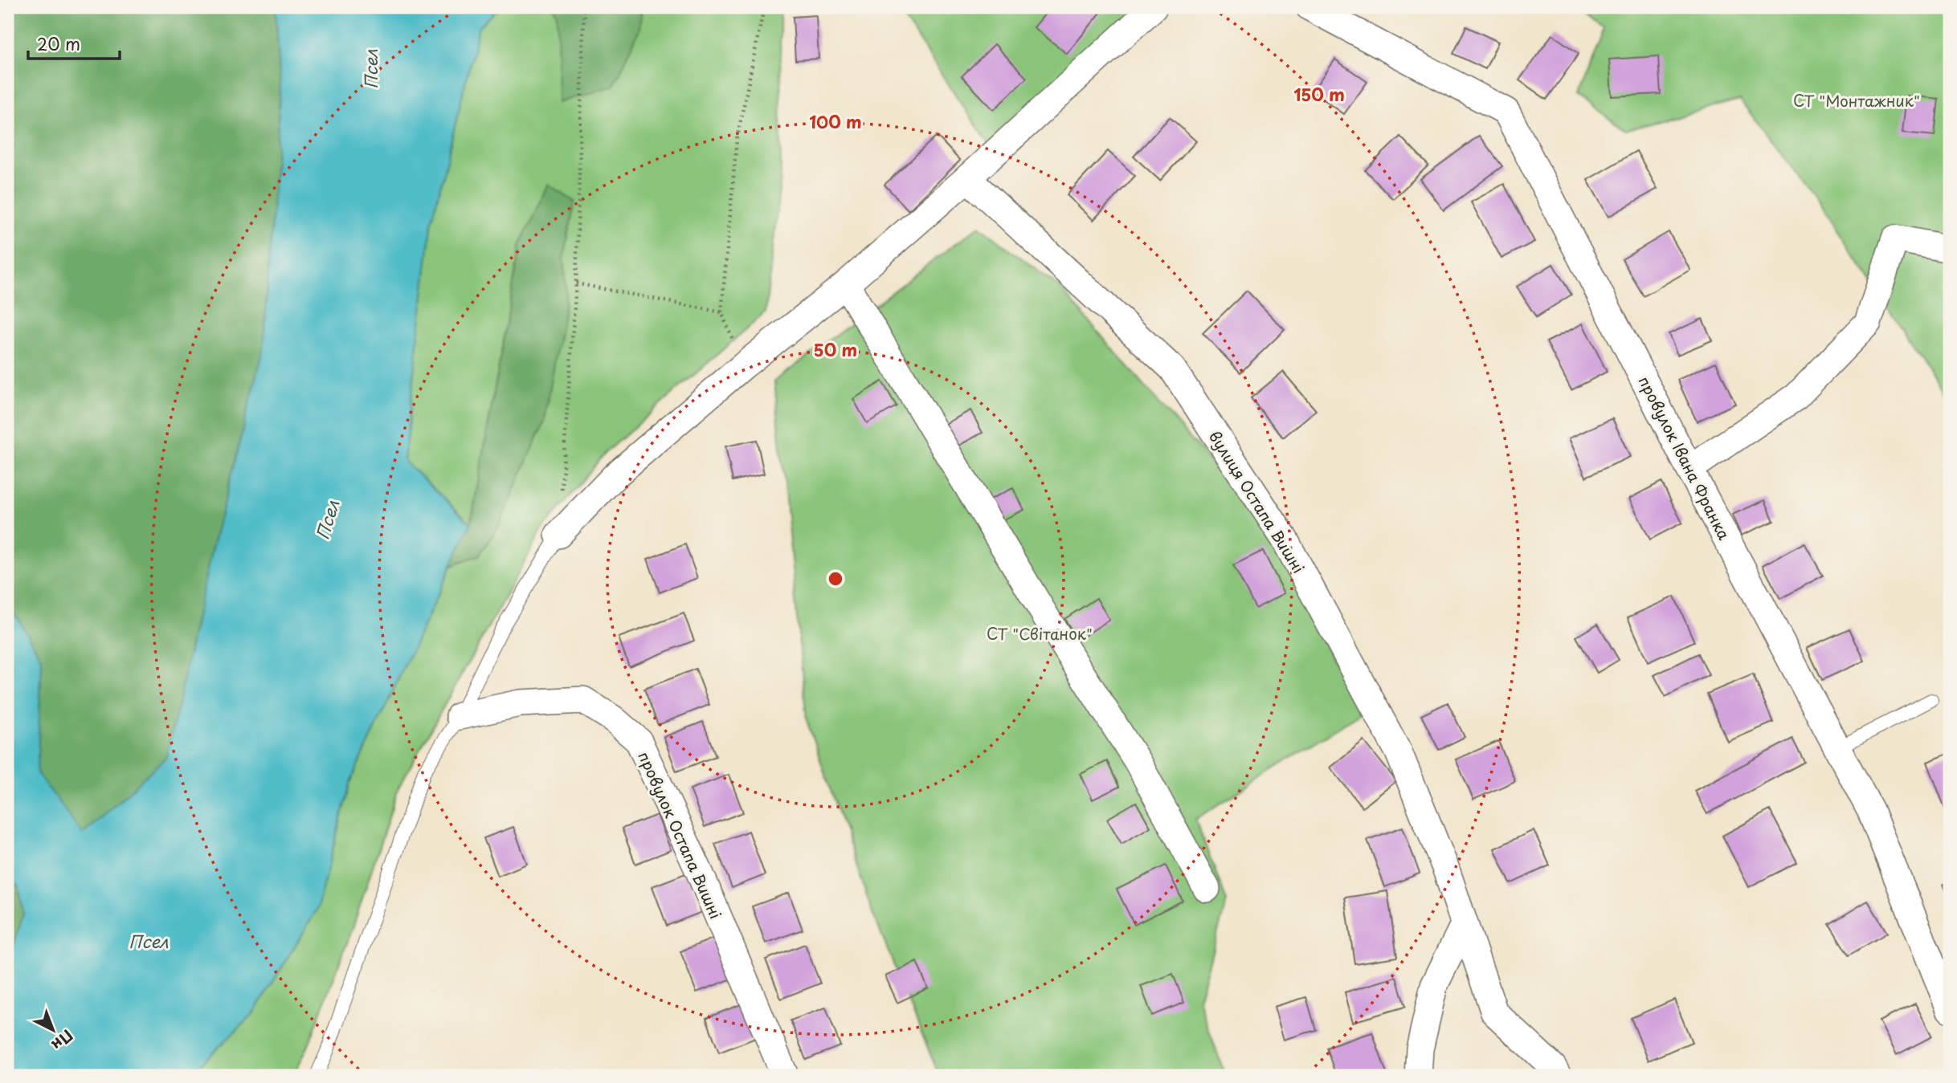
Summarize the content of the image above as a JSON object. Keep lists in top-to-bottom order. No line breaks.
{"streets":{"street":["провулок Івана Франка","вулиця Остапа Вишні","провулок Остапа Вишні"]},"water":["Псел"],"parks":["СТ \"Монтажник\"","СТ \"Світанок\""],"scale_bar":"20 m","north":"bottom right","rings":["150 m","100 m","50 m"]}
